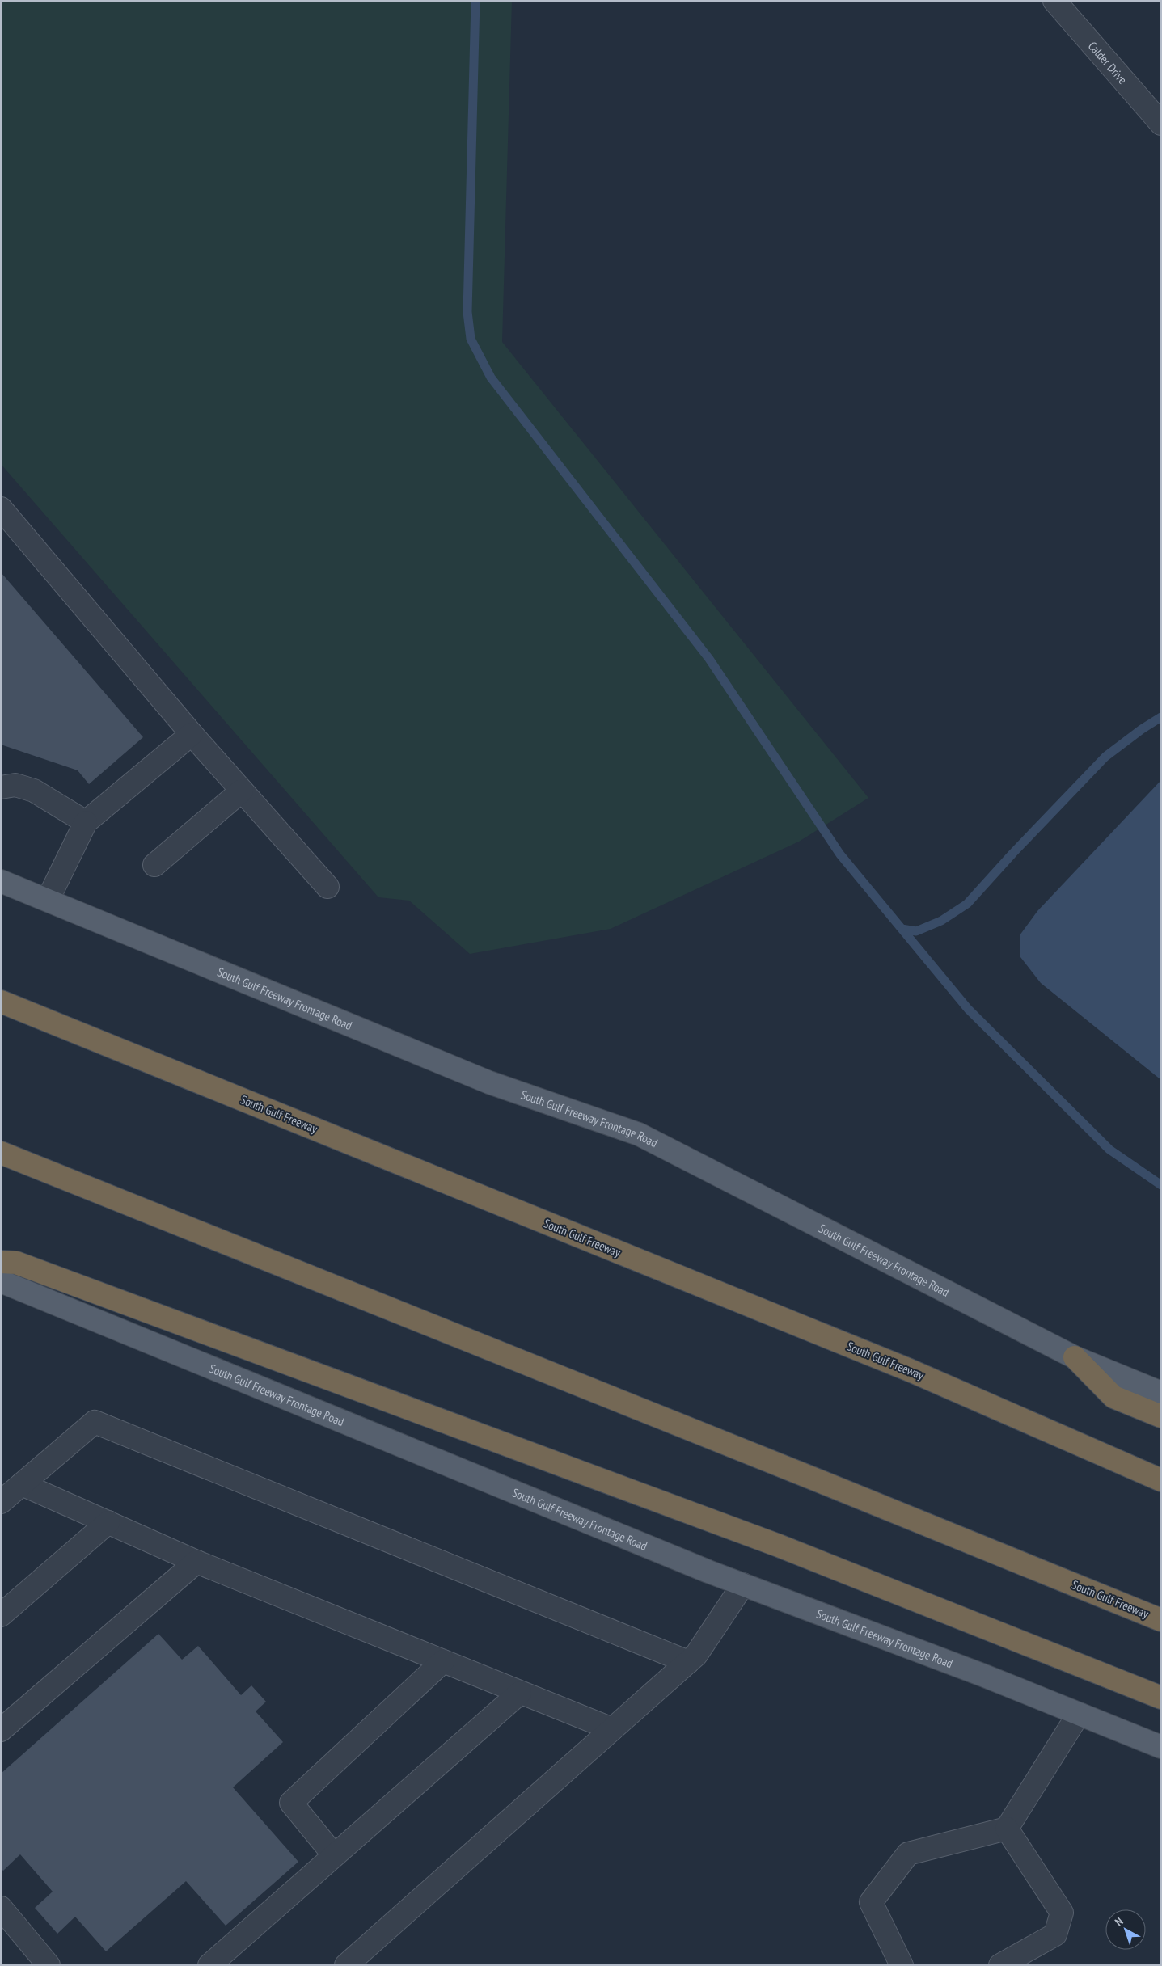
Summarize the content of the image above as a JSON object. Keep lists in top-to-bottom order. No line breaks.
{"streets":{"highway":["South Gulf Freeway"],"main road":["South Gulf Freeway Frontage Road"],"street":["Calder Drive"]},"north":"top left"}
